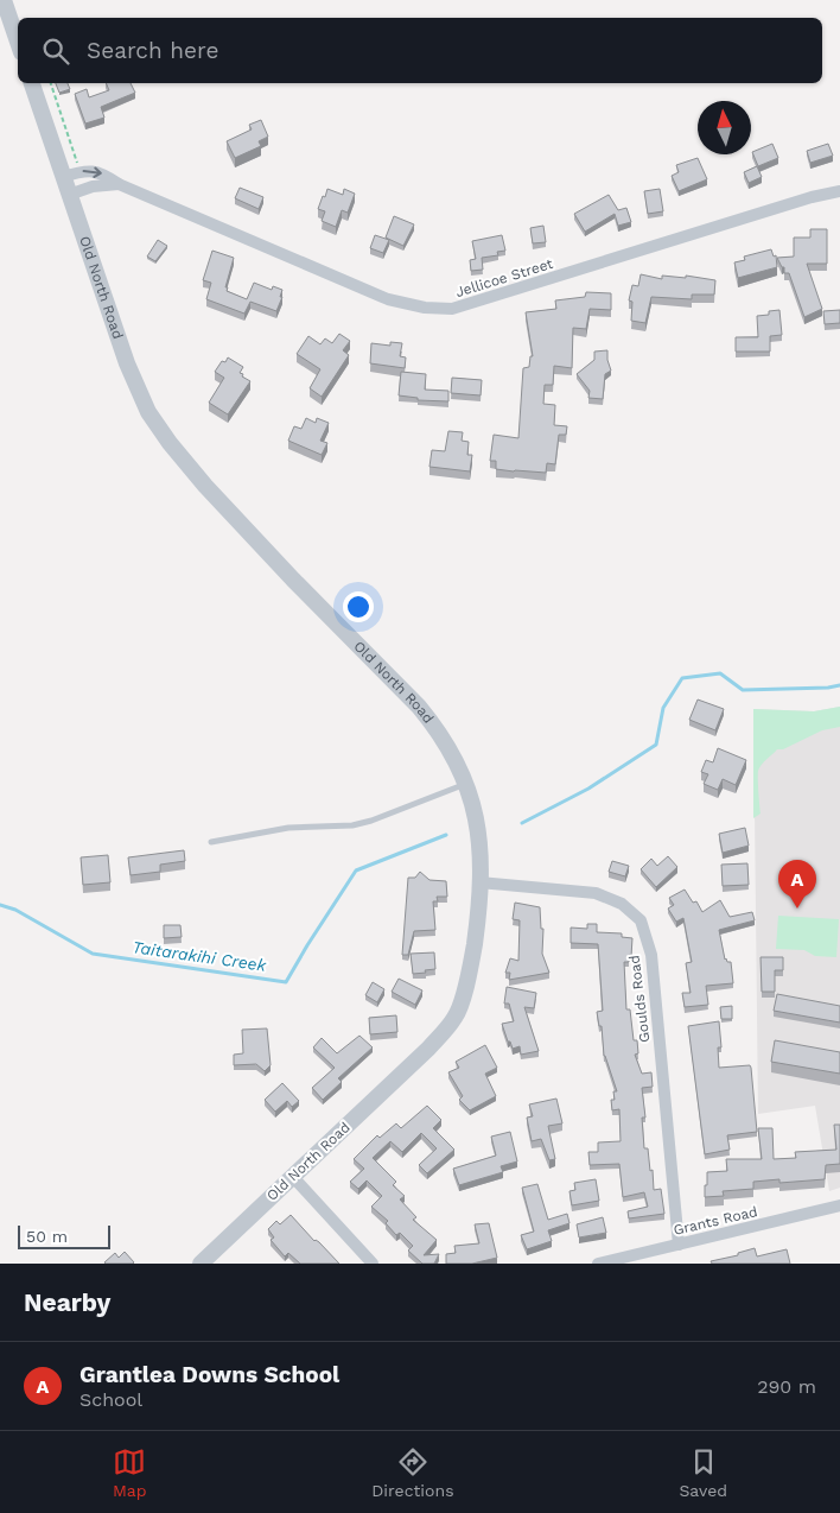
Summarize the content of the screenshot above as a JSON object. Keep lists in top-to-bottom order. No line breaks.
{"streets":{"street":["Jellicoe Street","Old North Road","Goulds Road","Grants Road"]},"crossings":[["Jellicoe Street","Old North Road"],["Old North Road","Goulds Road"],["Goulds Road","Grants Road"]],"water":["Taitarakihi Creek"],"scale_bar":"50 m","north":"top","page":{"search":"Search here","pins":"A","scale":"50 m","heading":"Nearby","list":[{"mark":"A","name":"Grantlea Downs School","note":"School","value":"290 m"}],"nav":["Map","Directions","Saved"]}}
